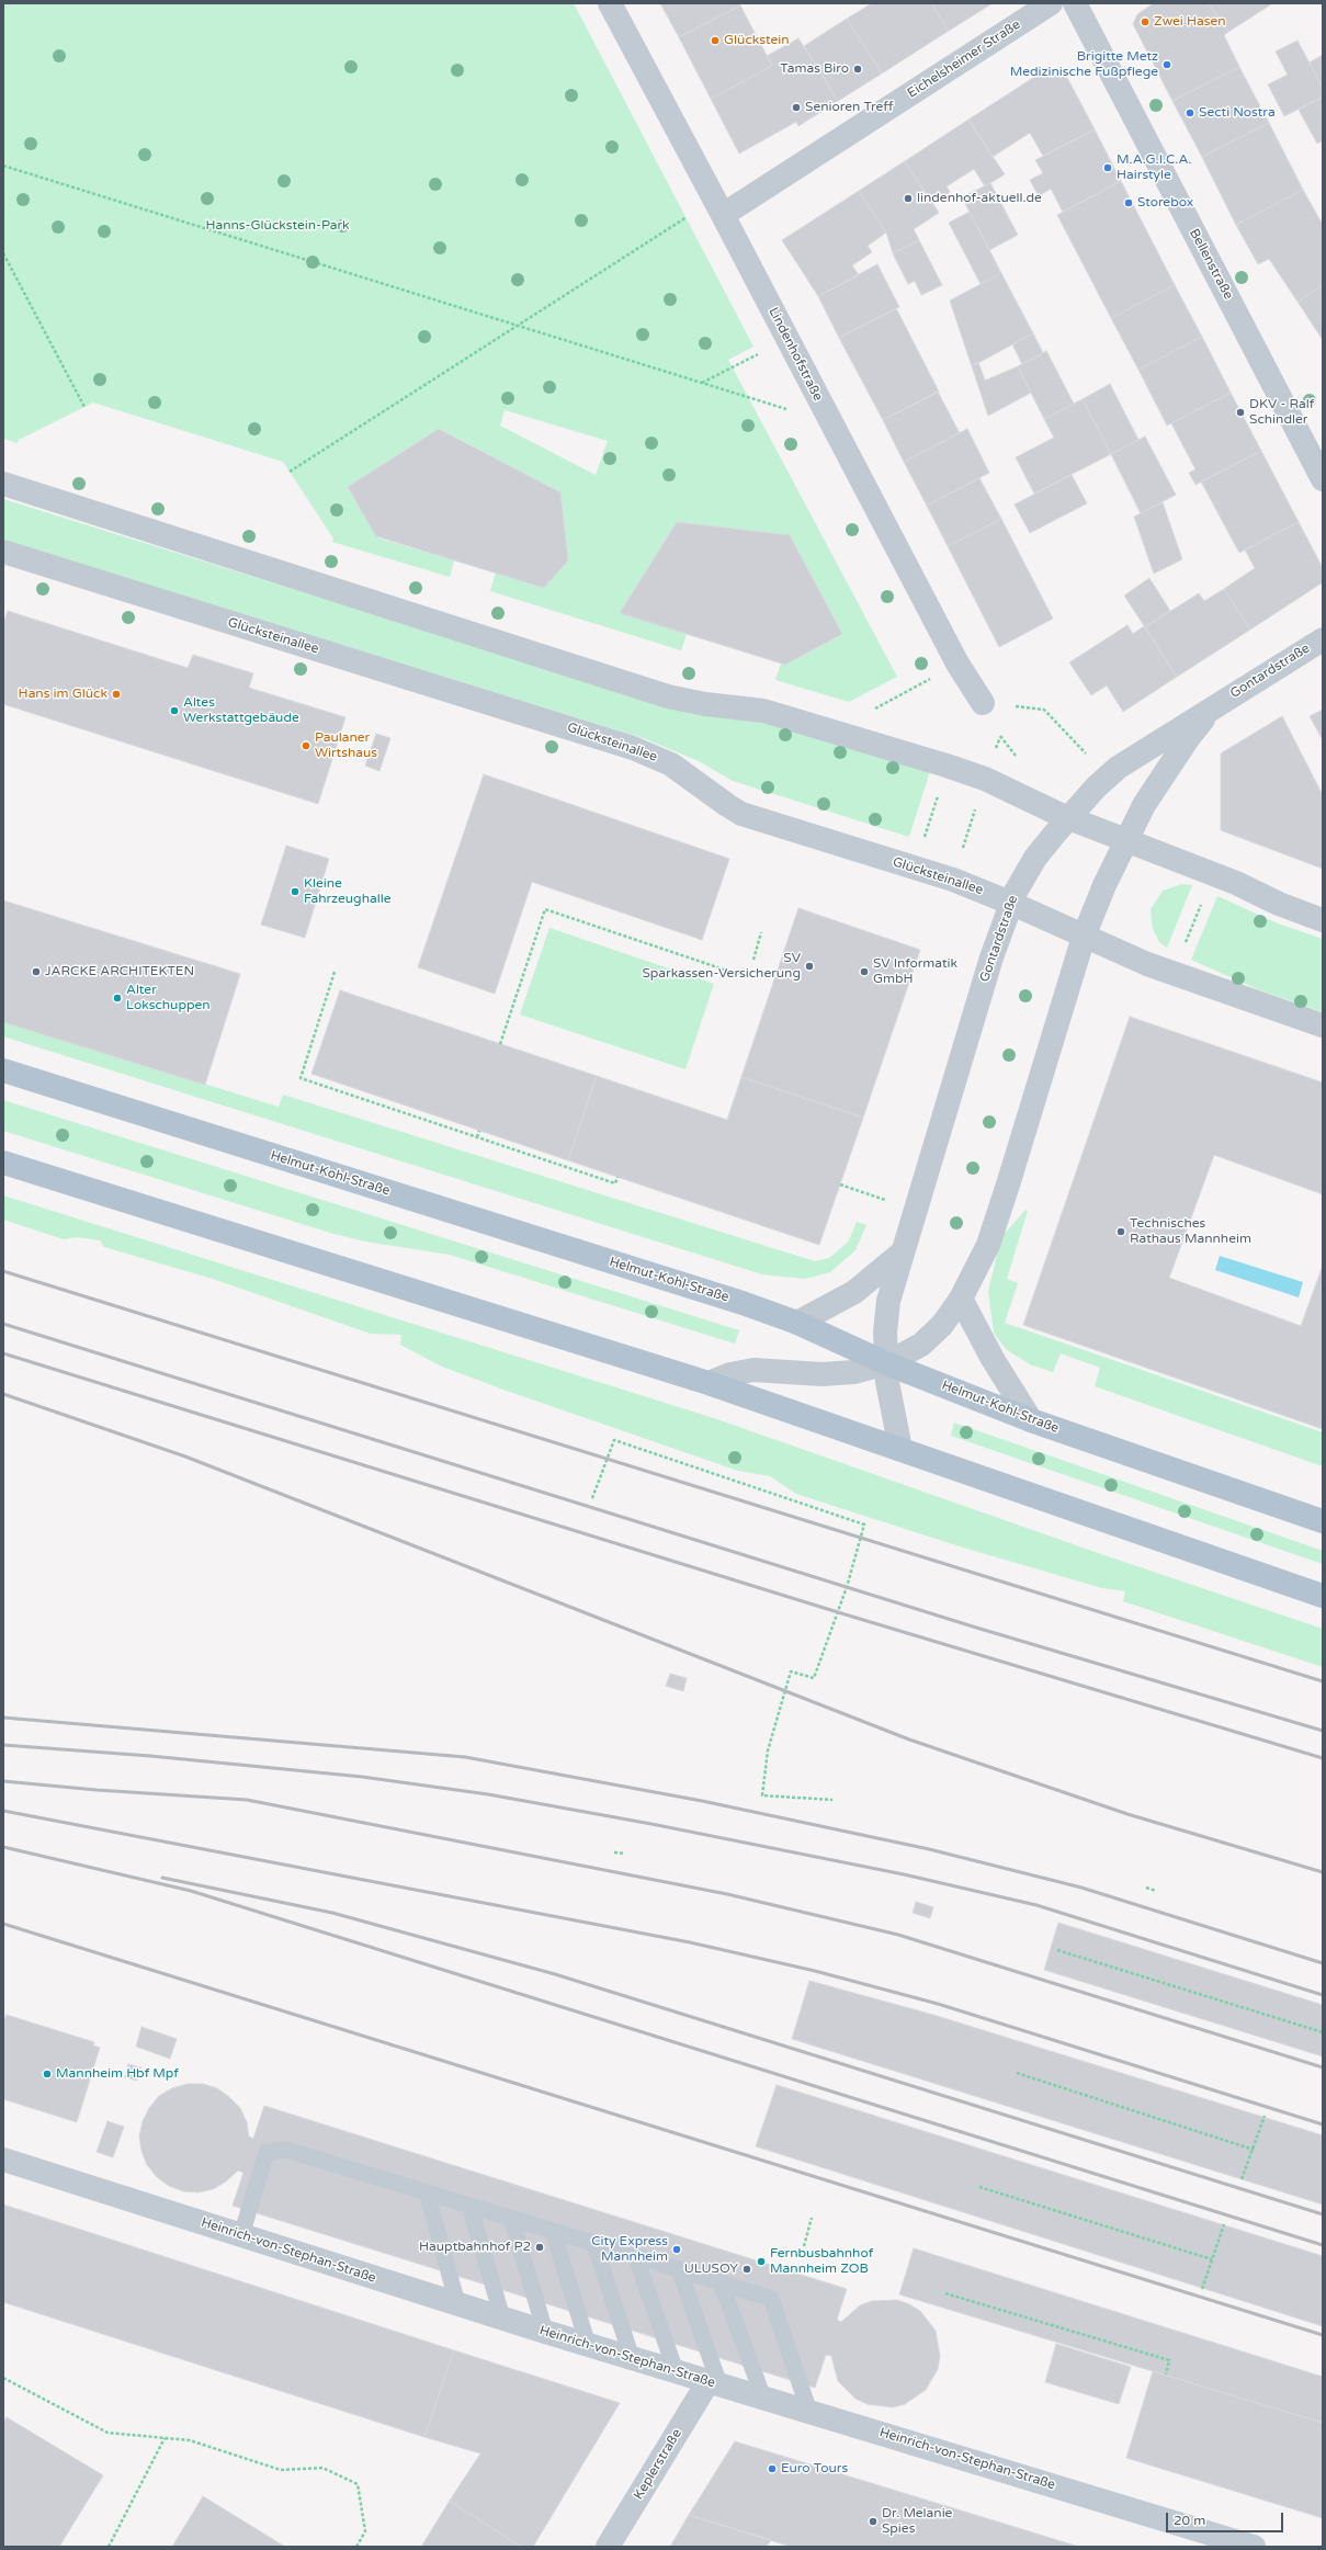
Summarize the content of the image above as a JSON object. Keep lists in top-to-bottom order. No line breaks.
{"streets":{"main road":["Helmut-Kohl-Straße"],"street":["Eichelsheimer Straße","Bellenstraße","Lindenhofstraße","Glücksteinallee","Gontardstraße","Heinrich-von-Stephan-Straße","Keplerstraße"]},"crossings":[["Eichelsheimer Straße","Lindenhofstraße"],["Glücksteinallee","Gontardstraße"],["Gontardstraße","Helmut-Kohl-Straße"],["Heinrich-von-Stephan-Straße","Keplerstraße"]],"parks":["Hanns-Glückstein-Park"],"places":["Zwei Hasen","Glückstein","Brigitte Metz Medizinische Fußpflege","Tamas Biro","Senioren Treff","Secti Nostra","M.A.G.I.C.A. Hairstyle","lindenhof-aktuell.de","Storebox","DKV - Ralf Schindler","Hans im Glück","Altes Werkstattgebäude","Paulaner Wirtshaus","Kleine Fahrzeughalle","SV Sparkassen-Versicherung","JARCKE ARCHITEKTEN","SV Informatik GmbH","Alter Lokschuppen","Technisches Rathaus Mannheim","Mannheim Hbf Mpf","Hauptbahnhof P2","City Express Mannheim","Fernbusbahnhof Mannheim ZOB","ULUSOY","Euro Tours","Dr. Melanie Spies"],"scale_bar":"20 m"}
